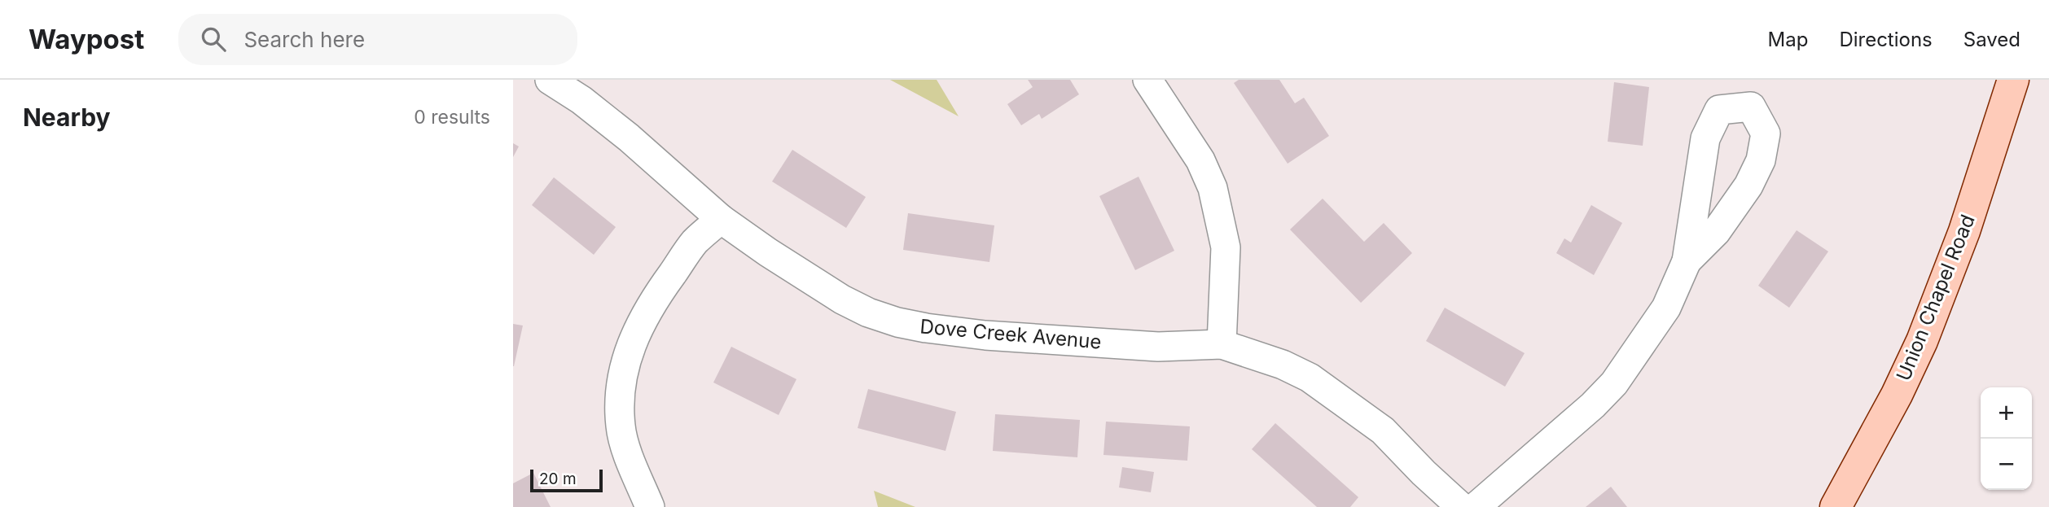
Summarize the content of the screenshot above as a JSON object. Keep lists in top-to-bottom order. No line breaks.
{"streets":{"street":["Union Chapel Road","Dove Creek Avenue"]},"scale_bar":"20 m","page":{"header":"Waypost","search":"Search here","nav":["Map","Directions","Saved"],"heading":["Nearby","0 results"],"map_buttons":["+","−"],"scale":"20 m"}}
